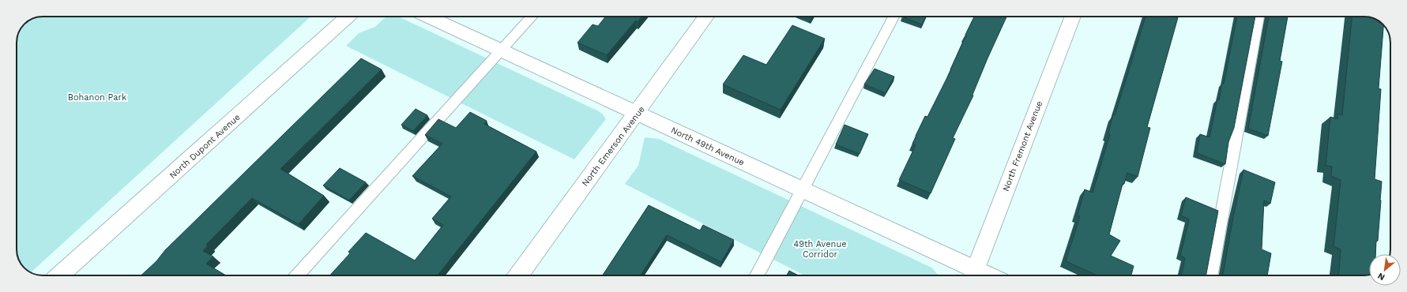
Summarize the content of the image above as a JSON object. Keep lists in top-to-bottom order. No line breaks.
{"streets":{"street":["North Dupont Avenue","North Emerson Avenue","North 49th Avenue","North Fremont Avenue"]},"crossings":[["North Emerson Avenue","North 49th Avenue"],["North 49th Avenue","North Fremont Avenue"]],"parks":["Bohanon Park","49th Avenue Corridor"],"north":"bottom left"}
